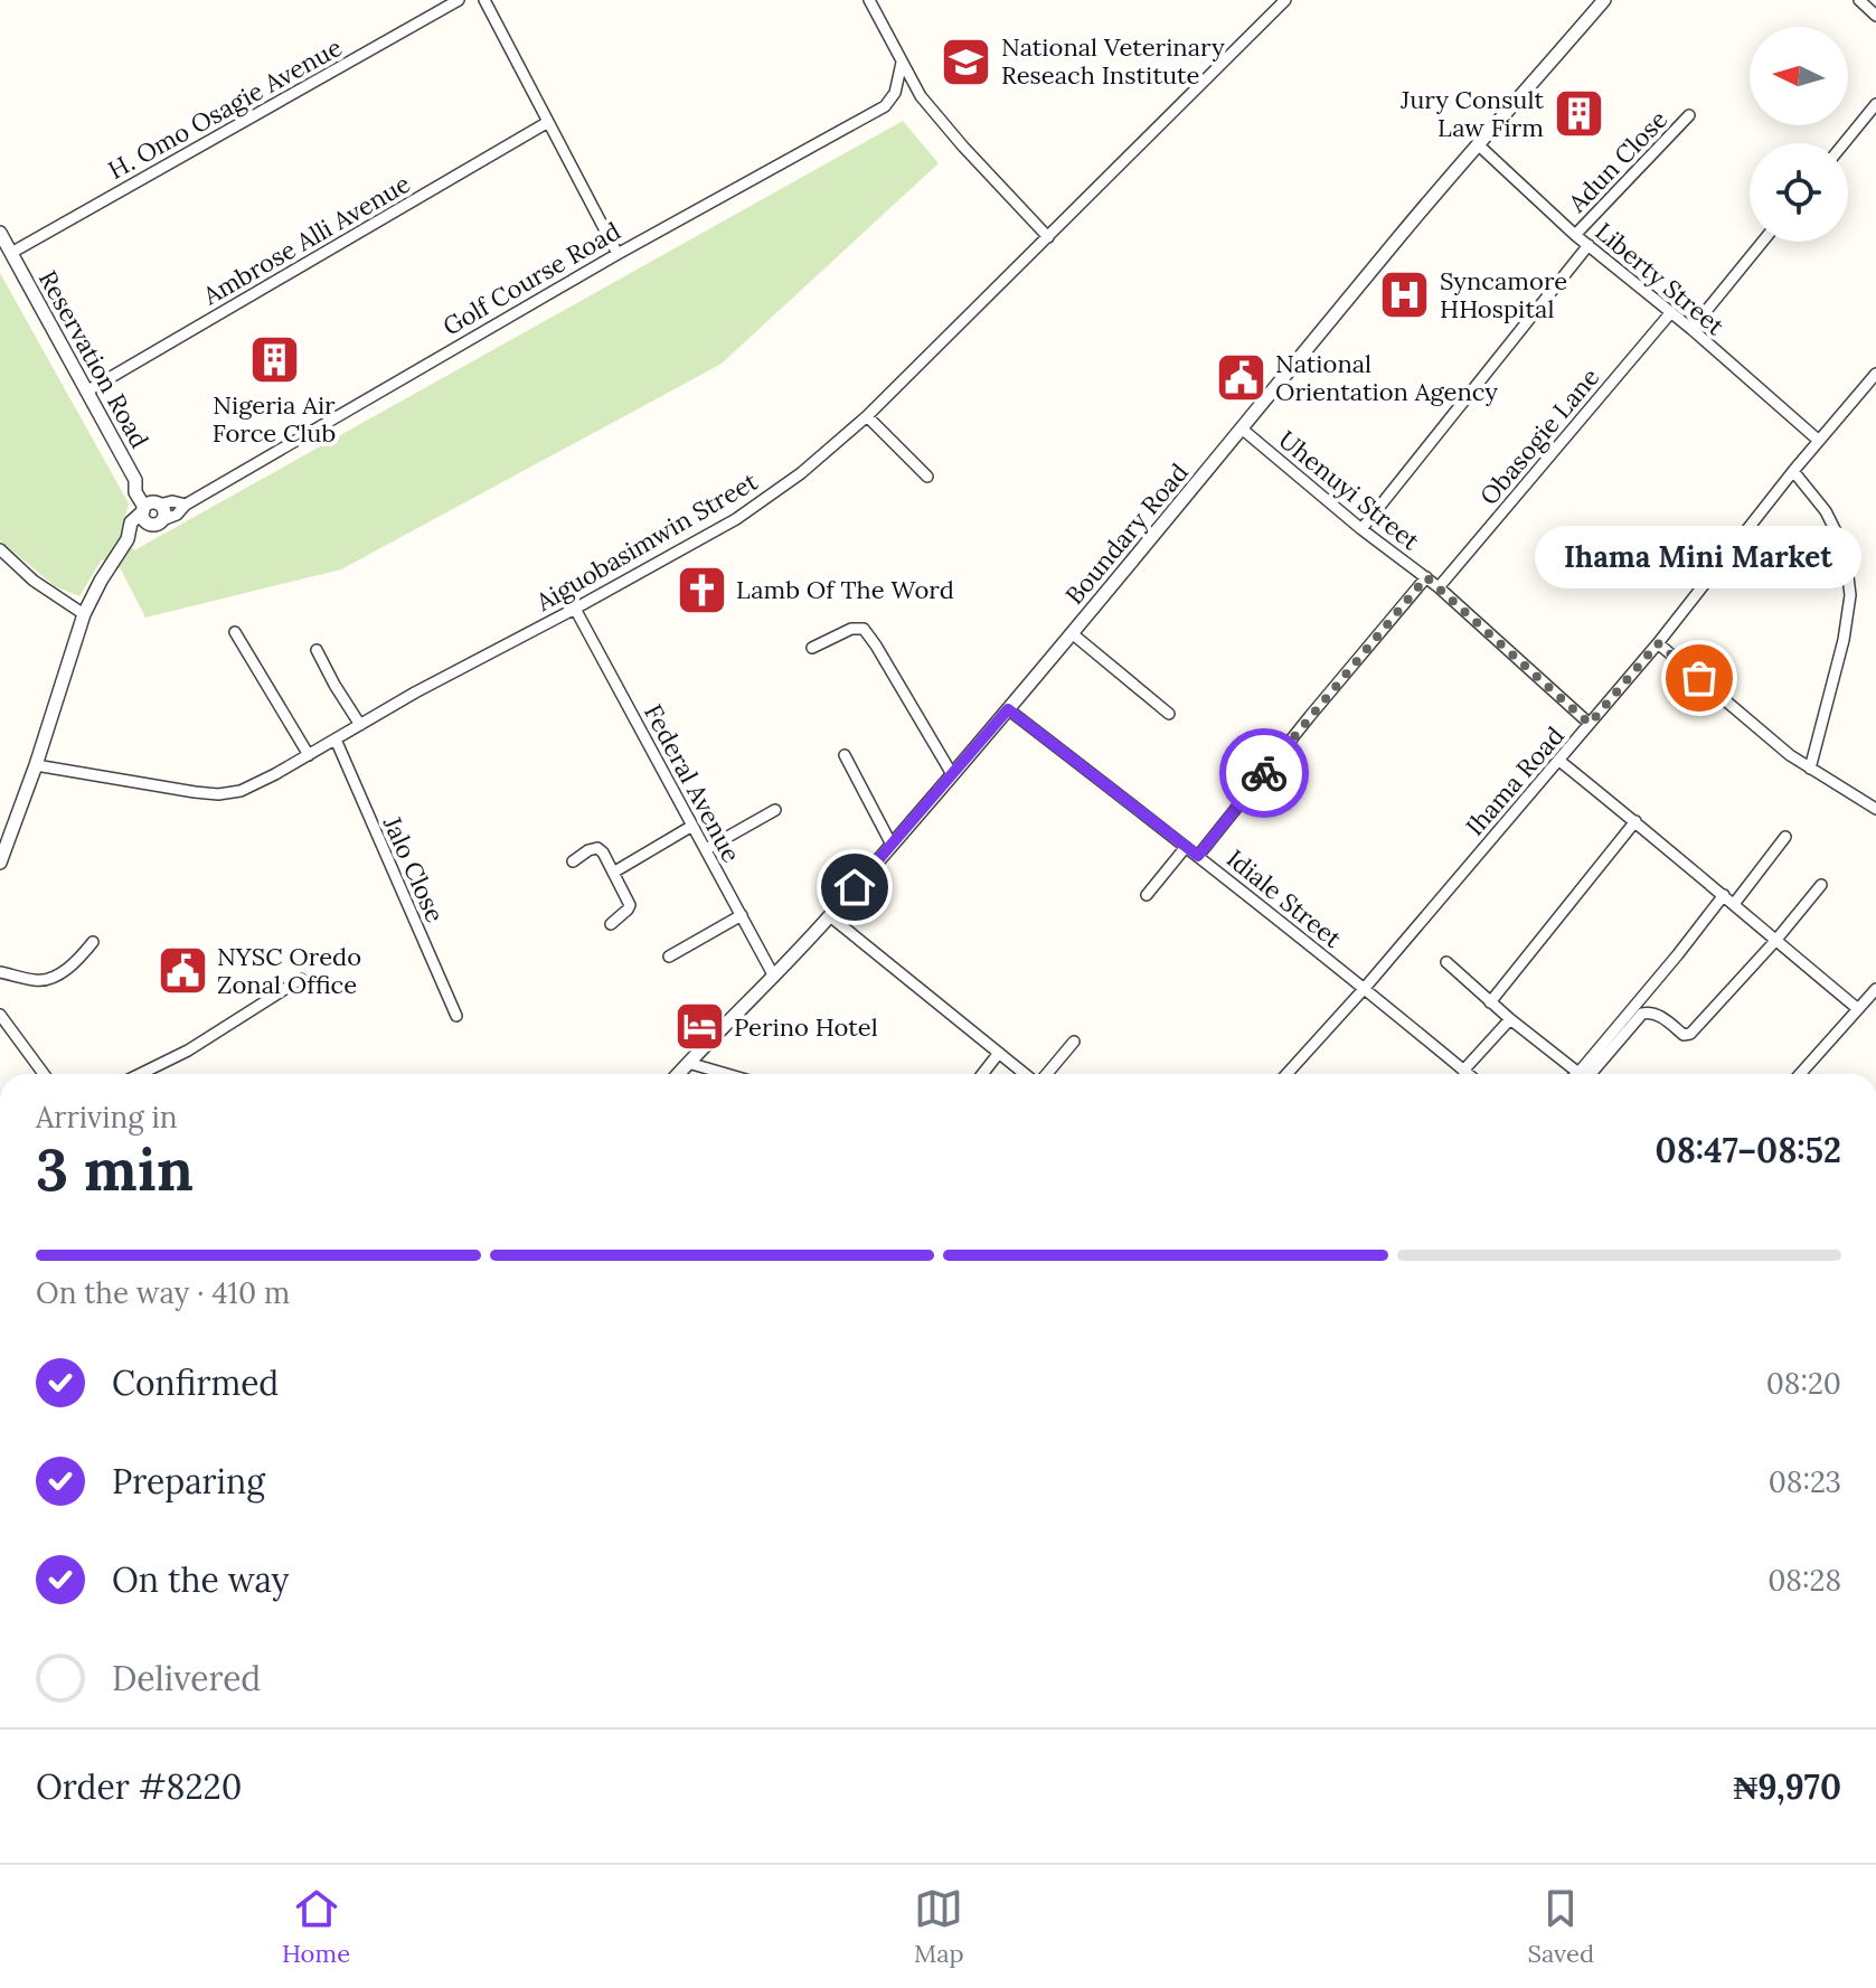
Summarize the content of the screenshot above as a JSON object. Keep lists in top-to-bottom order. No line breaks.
{"streets":{"street":["H. Omo Osagie Avenue","Adun Close","Ambrose Alli Avenue","Golf Course Road","Liberty Street","Reservation Road","Obasogie Lane","Uhenuyi Street","Boundary Road","Aiguobasimwin Street","Ihama Road","Federal Avenue","Jalo Close","Idiale Street"]},"crossings":[["H. Omo Osagie Avenue","Reservation Road"],["Adun Close","Liberty Street"],["Ambrose Alli Avenue","Reservation Road"],["Liberty Street","Obasogie Lane"],["Liberty Street","Boundary Road"],["Liberty Street","Ihama Road"],["Obasogie Lane","Uhenuyi Street"],["Uhenuyi Street","Boundary Road"],["Uhenuyi Street","Ihama Road"],["Boundary Road","Federal Avenue"],["Boundary Road","Idiale Street"],["Aiguobasimwin Street","Federal Avenue"],["Aiguobasimwin Street","Jalo Close"],["Ihama Road","Idiale Street"]],"places":{"school or university":["National Veterinary Reseach Institute"],"building":["Jury Consult Law Firm","Nigeria Air Force Club"],"hospital":["Syncamore HHospital"],"public building":["National Orientation Agency","NYSC Oredo Zonal Office"],"church":["Lamb Of The Word"],"other":["Ihama Mini Market"],"hotel":["Perino Hotel"]},"north":"left","page":{"bubble":"Ihama Mini Market","heading":["3 min","Arriving in","08:47–08:52"],"panel":["Order #8220","₦9,970"],"bar":"On the way · 410 m","list":[["Confirmed","08:20"],["Preparing","08:23"],["On the way","08:28"],"Delivered"],"tabs":["Home","Map","Saved"]}}
